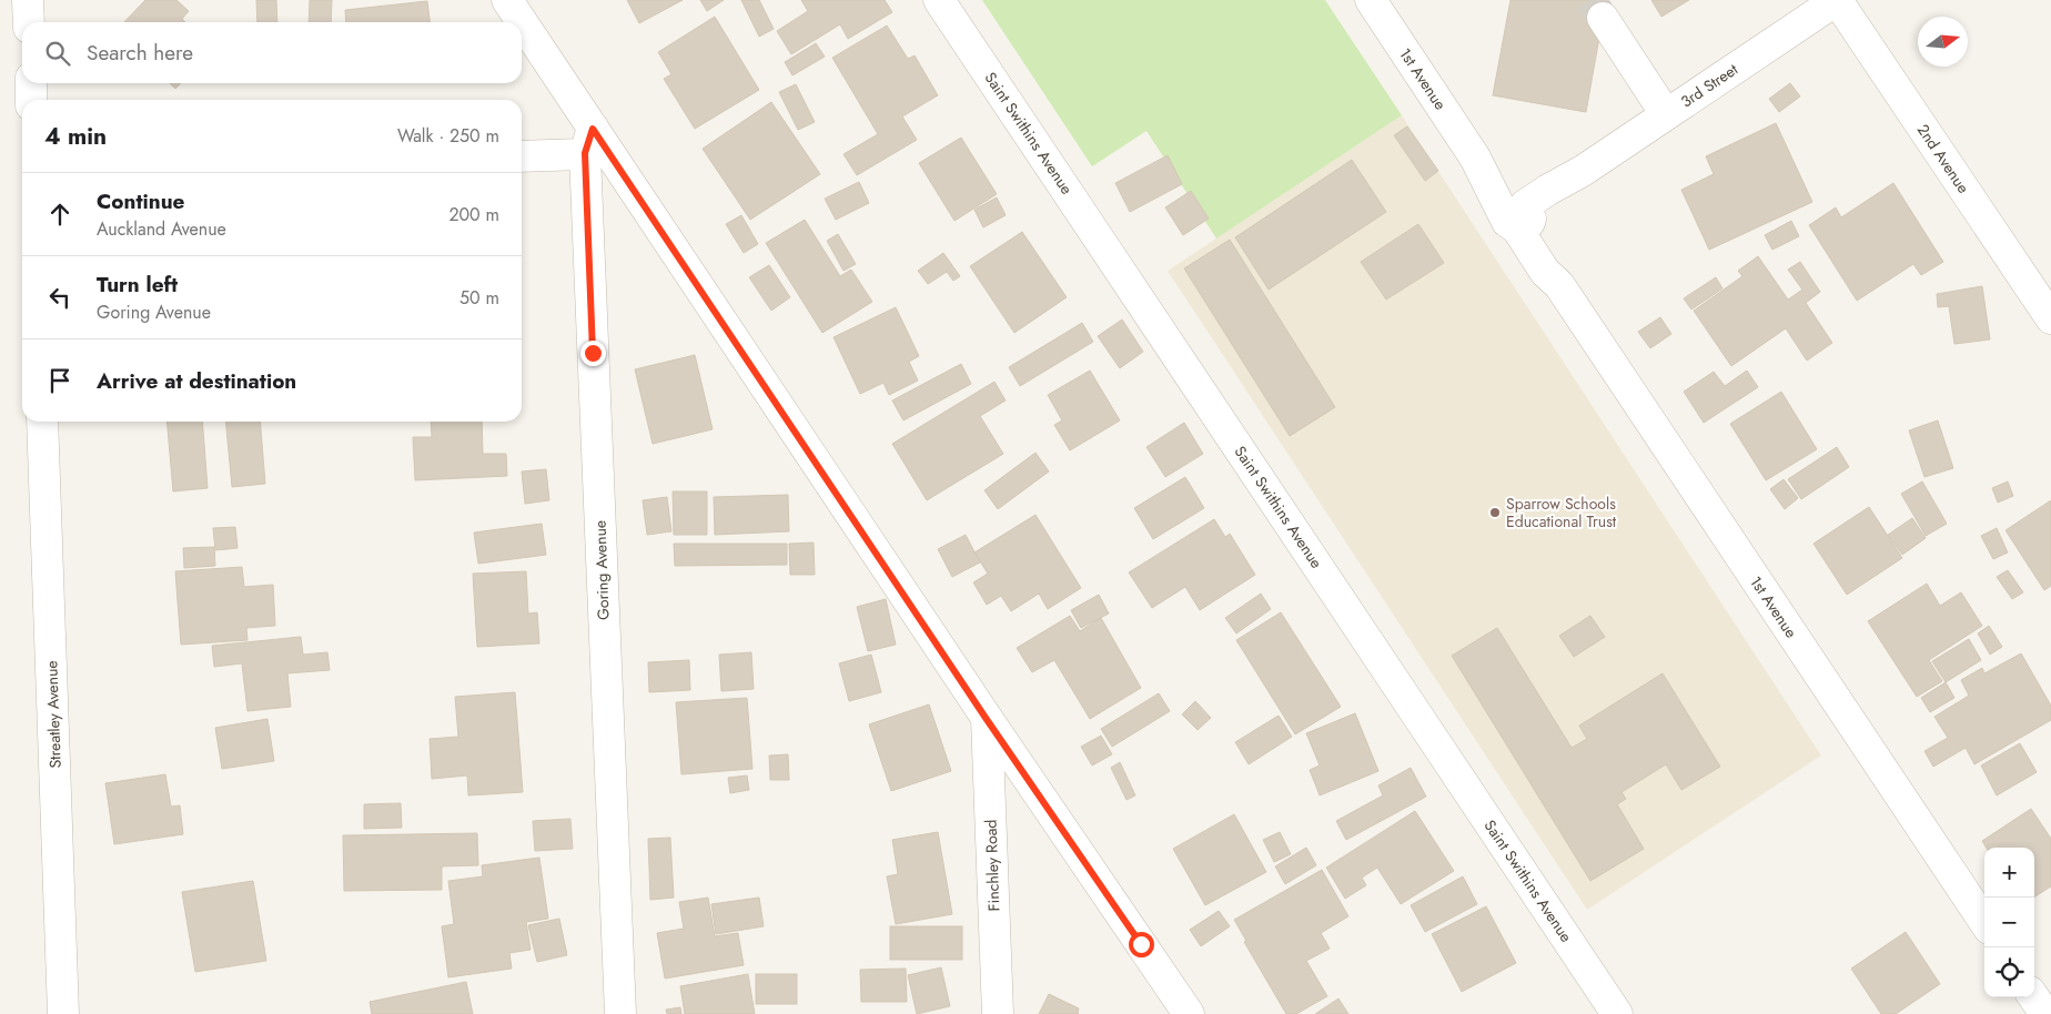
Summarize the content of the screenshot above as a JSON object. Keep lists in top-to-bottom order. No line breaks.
{"streets":{"street":["1st Avenue","3rd Street","Saint Swithins Avenue","2nd Avenue","Goring Avenue","Streatley Avenue","Finchley Road"]},"crossings":[["1st Avenue","3rd Street"],["3rd Street","2nd Avenue"]],"places":["Sparrow Schools Educational Trust"],"north":"right","page":{"search":"Search here","heading":["4 min","Walk · 250 m"],"list":[["Continue","Auckland Avenue","200 m"],["Turn left","Goring Avenue","50 m"],"Arrive at destination"],"map_buttons":["+","−"]}}
